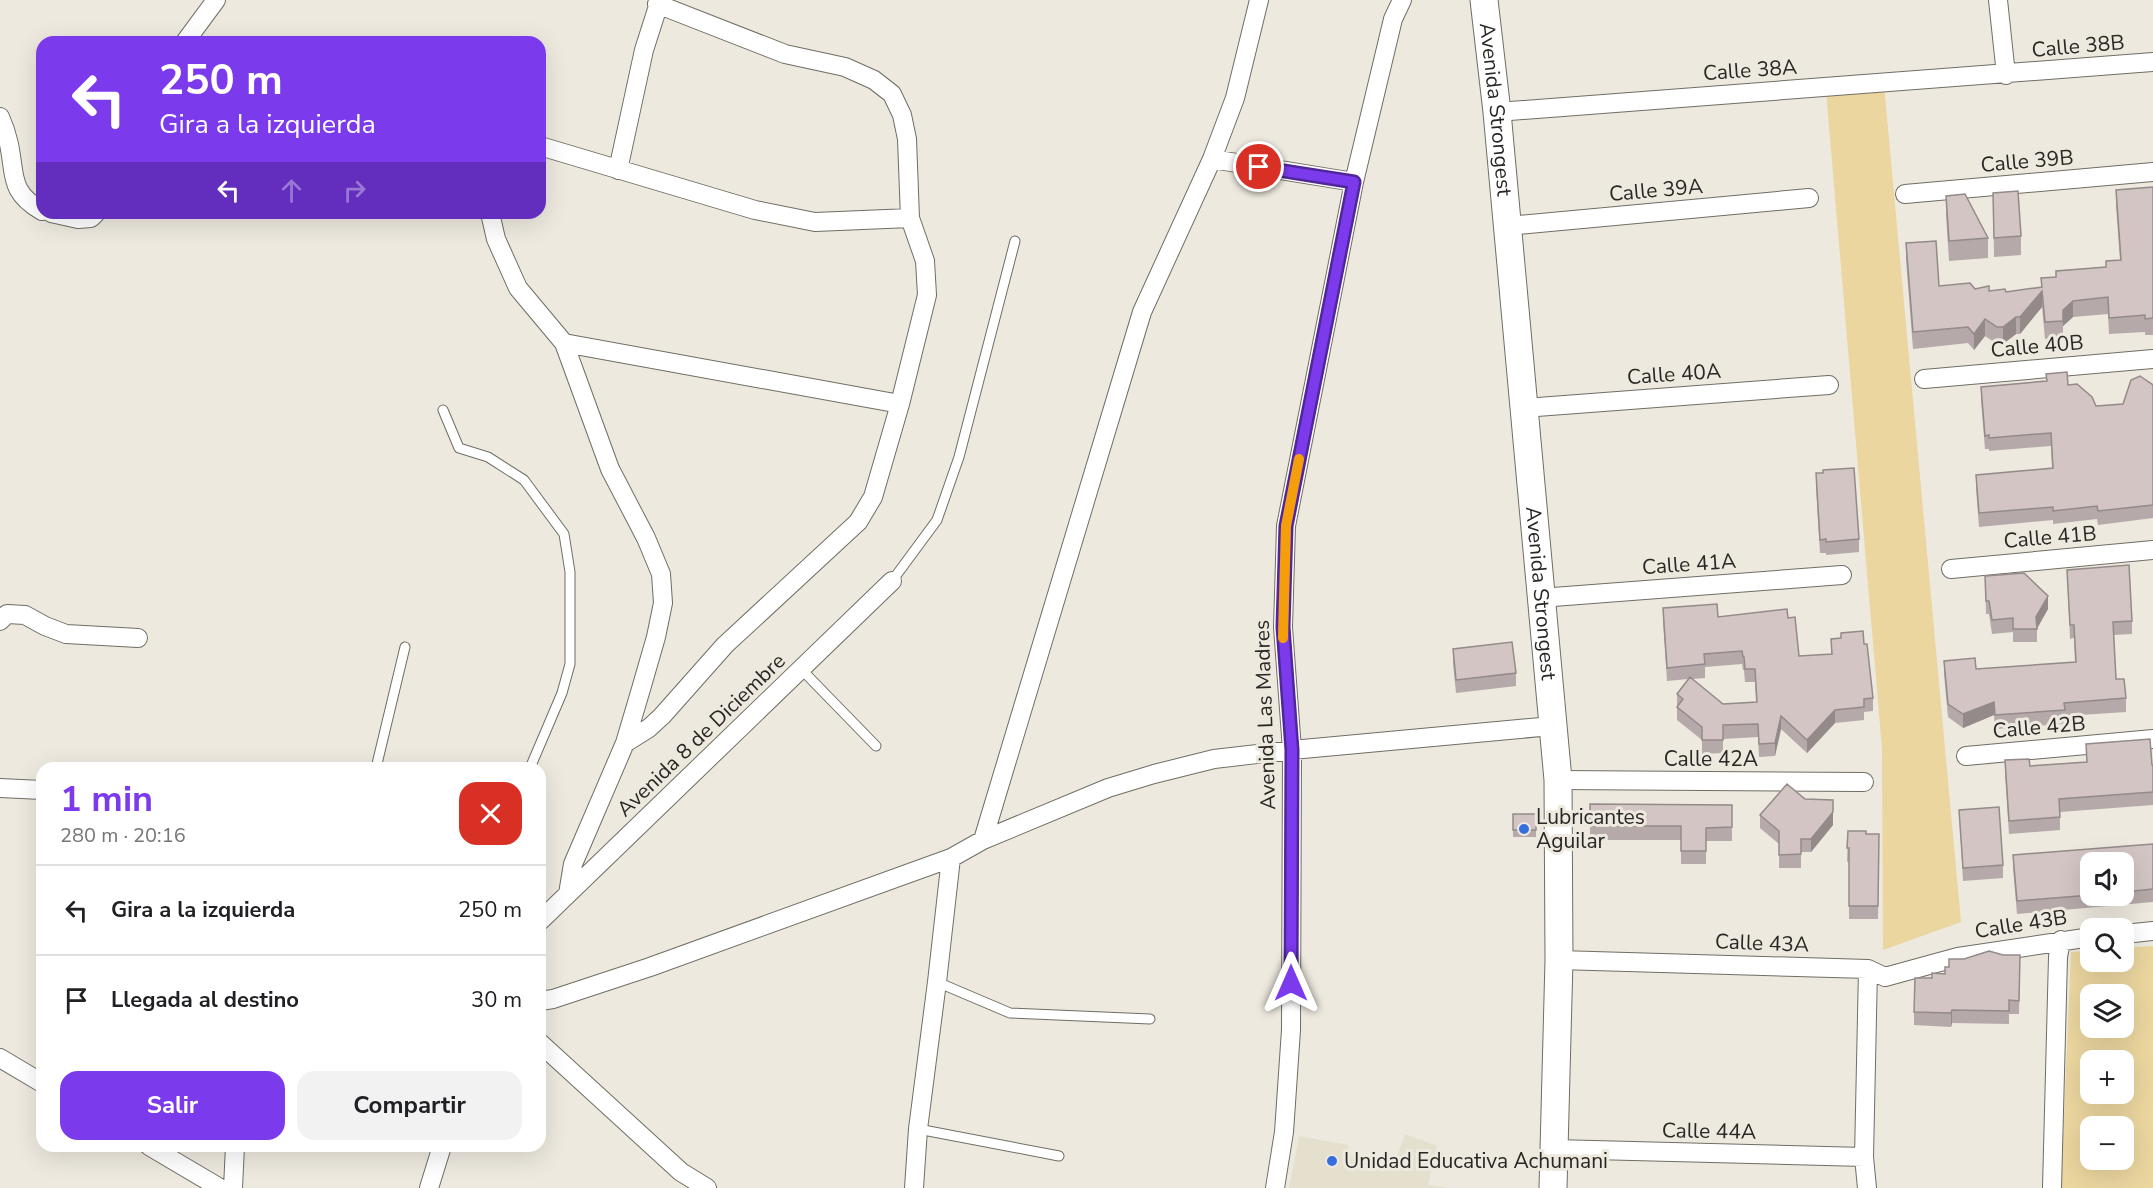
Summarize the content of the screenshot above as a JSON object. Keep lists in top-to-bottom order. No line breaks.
{"streets":{"main road":["Avenida Strongest"],"street":["Calle 38B","Calle 38A","Calle 39B","Calle 39A","Calle 40B","Calle 40A","Calle 41B","Calle 41A","Avenida Las Madres","Calle 42B","Avenida 8 de Diciembre","Calle 42A","Calle 43B","Calle 43A","Calle 44A"]},"crossings":[["Calle 38B","Calle 38A"],["Calle 38A","Avenida Strongest"],["Avenida Strongest","Calle 39A"],["Avenida Strongest","Calle 40A"],["Avenida Strongest","Calle 41A"],["Avenida Strongest","Calle 42A"],["Avenida Strongest","Calle 43A"],["Avenida Strongest","Calle 44A"],["Calle 43B","Calle 43A"]],"places":["Lubricantes Aguilar","Unidad Educativa Achumani"],"page":{"turn":["250 m","Gira a la izquierda"],"heading":["1 min","280 m · 20:16"],"map_buttons":["+","−"],"list":[{"name":"Gira a la izquierda","value":"250 m"},{"name":"Llegada al destino","value":"30 m"}],"buttons":["Salir","Compartir"]}}
